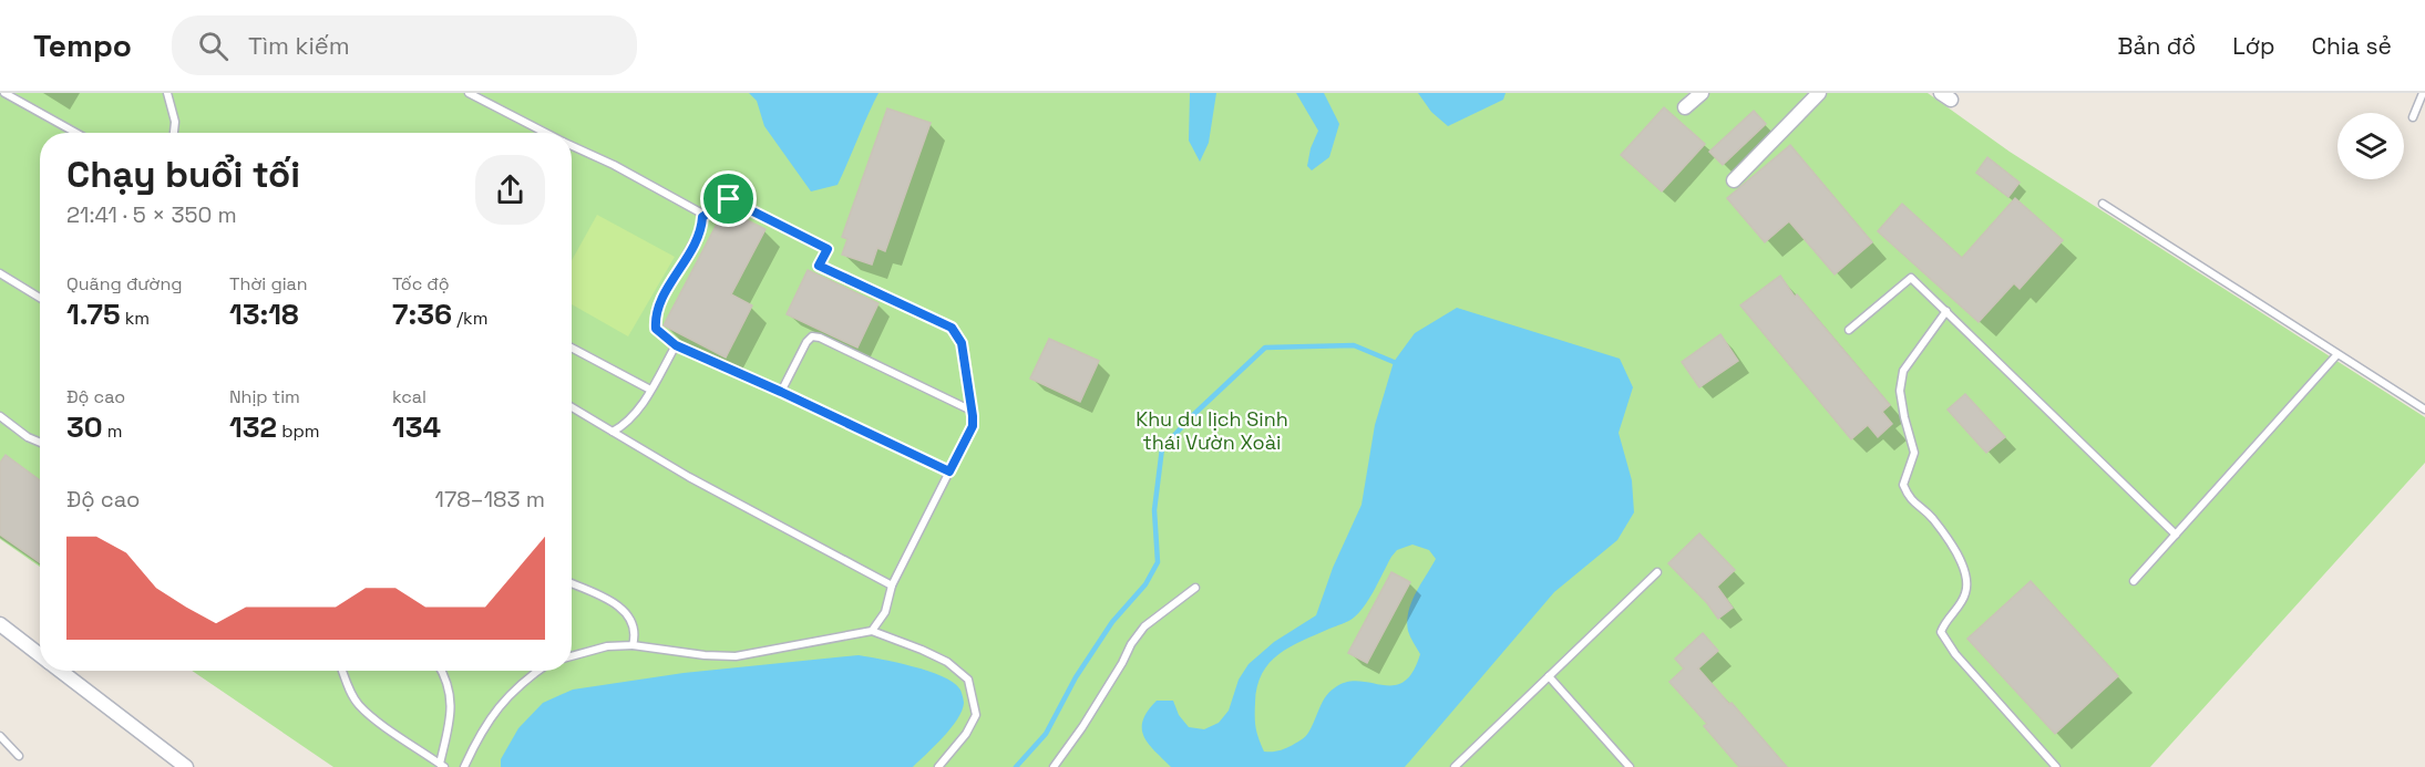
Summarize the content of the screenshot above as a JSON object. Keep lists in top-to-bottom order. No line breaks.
{"parks":["Khu du lịch Sinh thái Vườn Xoài"],"page":{"header":"Tempo","search":"Tìm kiếm","nav":["Bản đồ","Lớp","Chia sẻ"],"heading":["Chạy buổi tối","21:41 · 5 × 350 m"],"stats":[["Quãng đường","1.75 km"],["Thời gian","13:18"],["Tốc độ","7:36 /km"],["Độ cao","30 m"],["Nhịp tim","132 bpm"],["kcal","134"]],"chart":["Độ cao","178–183 m"]}}
